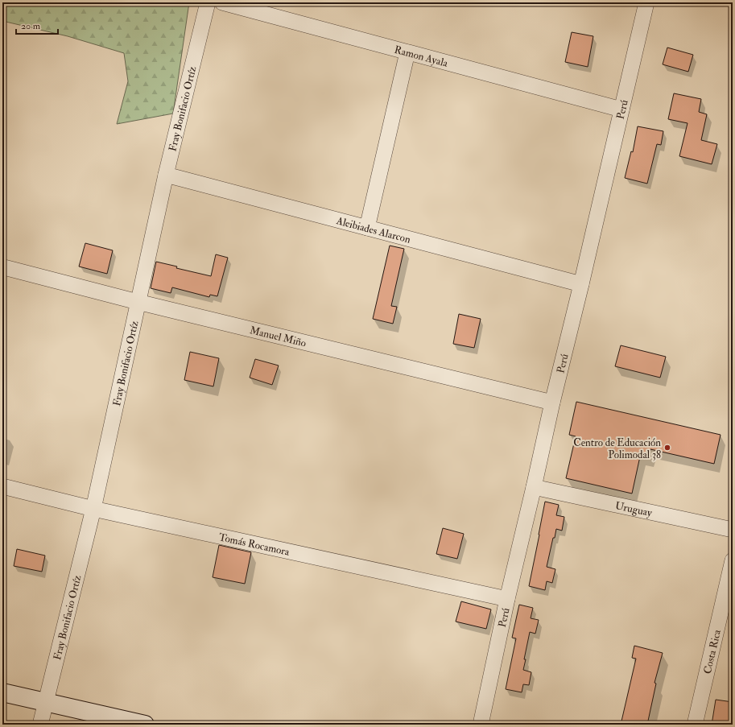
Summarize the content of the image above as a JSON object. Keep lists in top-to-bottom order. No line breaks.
{"streets":{"street":["Ramon Ayala","Fray Bonifacio Ortíz","Perú","Aleibiades Alarcon","Manuel Miño","Uruguay","Tomás Rocamora","Costa Rica"]},"crossings":[["Ramon Ayala","Perú"],["Fray Bonifacio Ortíz","Aleibiades Alarcon"],["Fray Bonifacio Ortíz","Manuel Miño"],["Fray Bonifacio Ortíz","Tomás Rocamora"],["Perú","Aleibiades Alarcon"],["Perú","Manuel Miño"],["Perú","Uruguay"],["Perú","Tomás Rocamora"]],"places":["Centro de Educación Polimodal 38"],"scale_bar":"20 m"}
